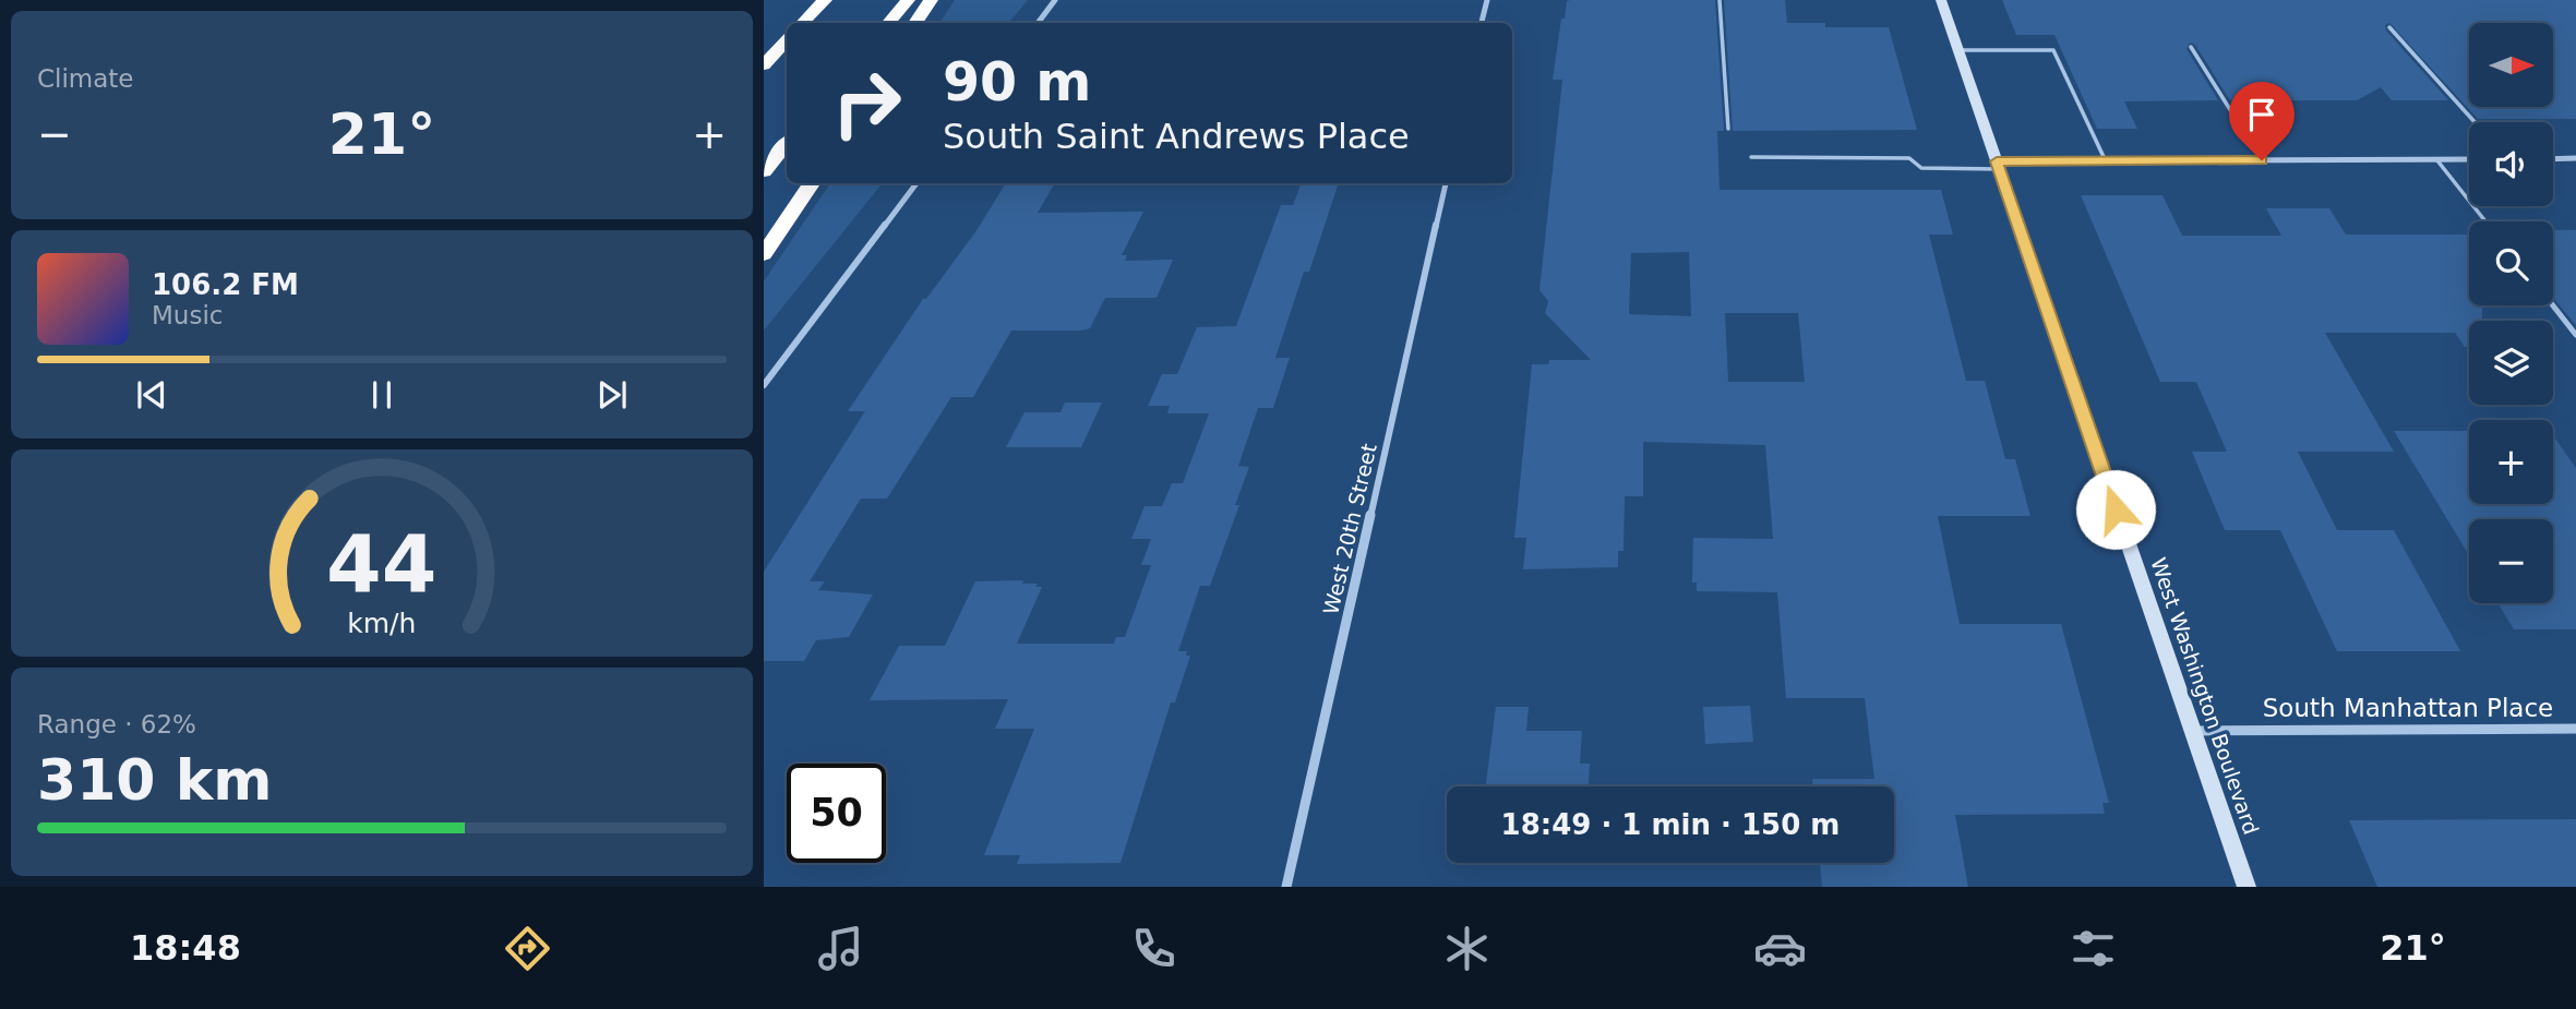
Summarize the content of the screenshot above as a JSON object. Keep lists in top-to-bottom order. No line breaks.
{"streets":{"main road":["West Washington Boulevard"],"street":["West 20th Street","South Manhattan Place"]},"crossings":[["West Washington Boulevard","South Manhattan Place"]],"north":"right","page":{"tile":["Climate",["Range · 62%","310 km"]],"map_buttons":["+","−"],"turn":["90 m","South Saint Andrews Place"],"heat":["−","21°","+"],"song":["106.2 FM","Music"],"limit":"50","trip":"18:49 · 1 min · 150 m","tabs":["18:48","21°"],"gauge":["44","km/h"]}}
